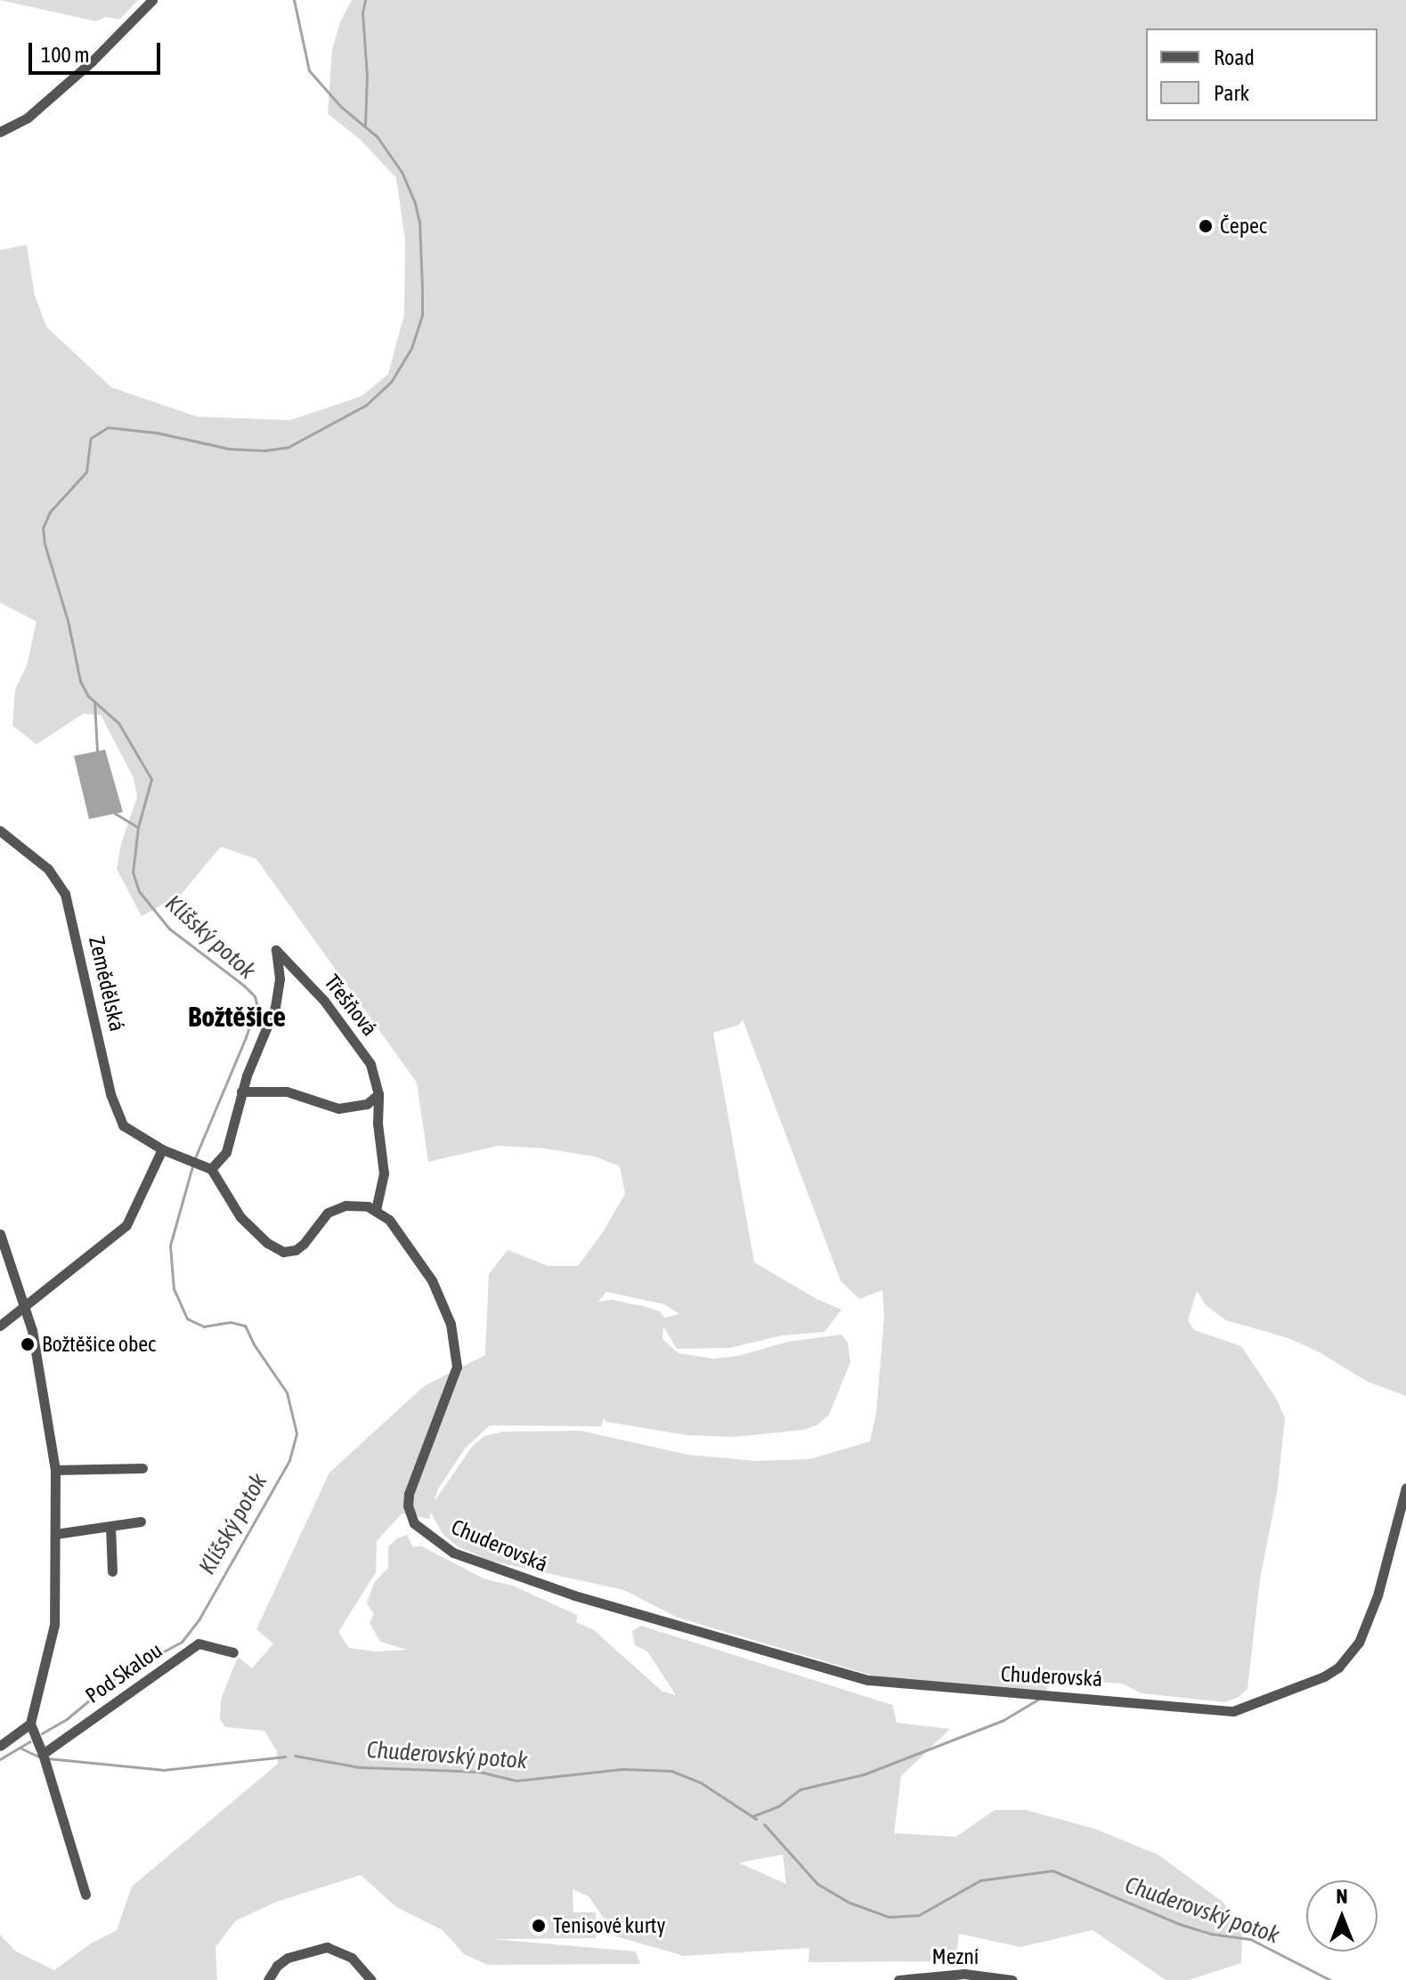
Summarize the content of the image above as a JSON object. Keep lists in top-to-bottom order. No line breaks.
{"streets":{"street":["Zemědělská","Třešňová","Chuderovská","Pod Skalou","Mezní"]},"crossings":[["Třešňová","Chuderovská"]],"districts":["Božtěšice"],"water":["Klíšský potok","Chuderovský potok"],"places":["Čepec","Božtěšice obec","Tenisové kurty"],"legend":["Road","Park"],"scale_bar":"100 m","north":"top"}
